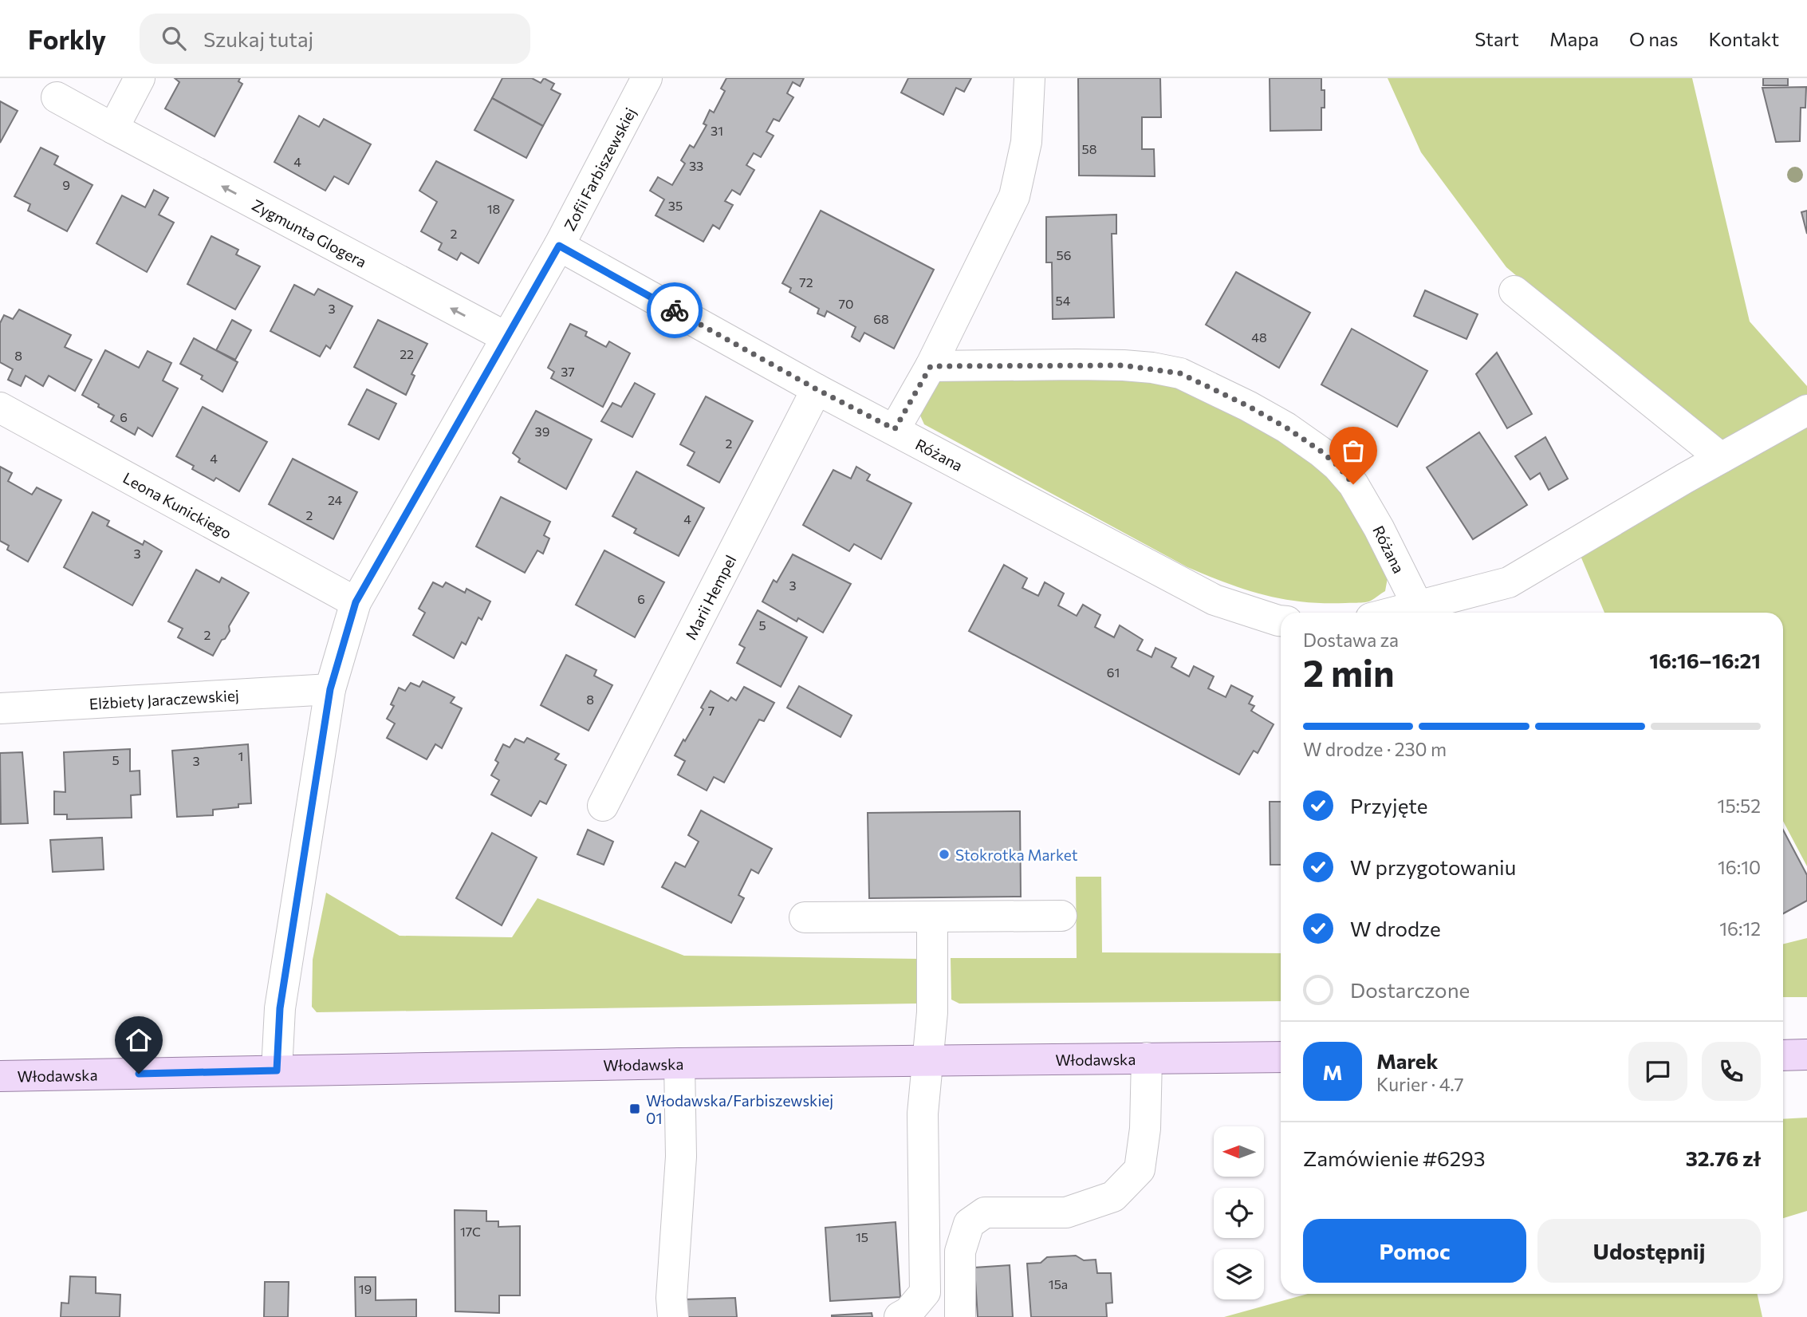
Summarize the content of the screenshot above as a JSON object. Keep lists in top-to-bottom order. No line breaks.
{"streets":{"main road":["Włodawska"],"street":["Zofii Farbiszewskiej","Zygmunta Glogera","Różana","Leona Kunickiego","Marii Hempel","Elżbiety Jaraczewskiej"]},"crossings":[["Zofii Farbiszewskiej","Zygmunta Glogera"],["Zofii Farbiszewskiej","Różana"],["Zofii Farbiszewskiej","Leona Kunickiego"],["Zofii Farbiszewskiej","Elżbiety Jaraczewskiej"],["Zofii Farbiszewskiej","Włodawska"],["Różana","Marii Hempel"]],"one_way":["Zygmunta Glogera"],"places":{"other":["Stokrotka Market"],"transit":["Włodawska/Farbiszewskiej 01"]},"house_numbers":["31","58","4","33","9","35","18","2","56","72","54","70","3","68","48","22","8","37","6","39","2","4","24","2","4","3","3","6","5","2","61","8","7","1","5","3","17C","15","15a","19"],"north":"left","page":{"header":"Forkly","search":"Szukaj tutaj","nav":["Start","Mapa","O nas","Kontakt"],"heading":["2 min","Dostawa za","16:16–16:21"],"panel":["Marek","Kurier · 4.7","Zamówienie #6293","32.76 zł"],"bar":"W drodze · 230 m","list":[["Przyjęte","15:52"],["W przygotowaniu","16:10"],["W drodze","16:12"],"Dostarczone"],"round":"M","buttons":["Pomoc","Udostępnij"]}}
